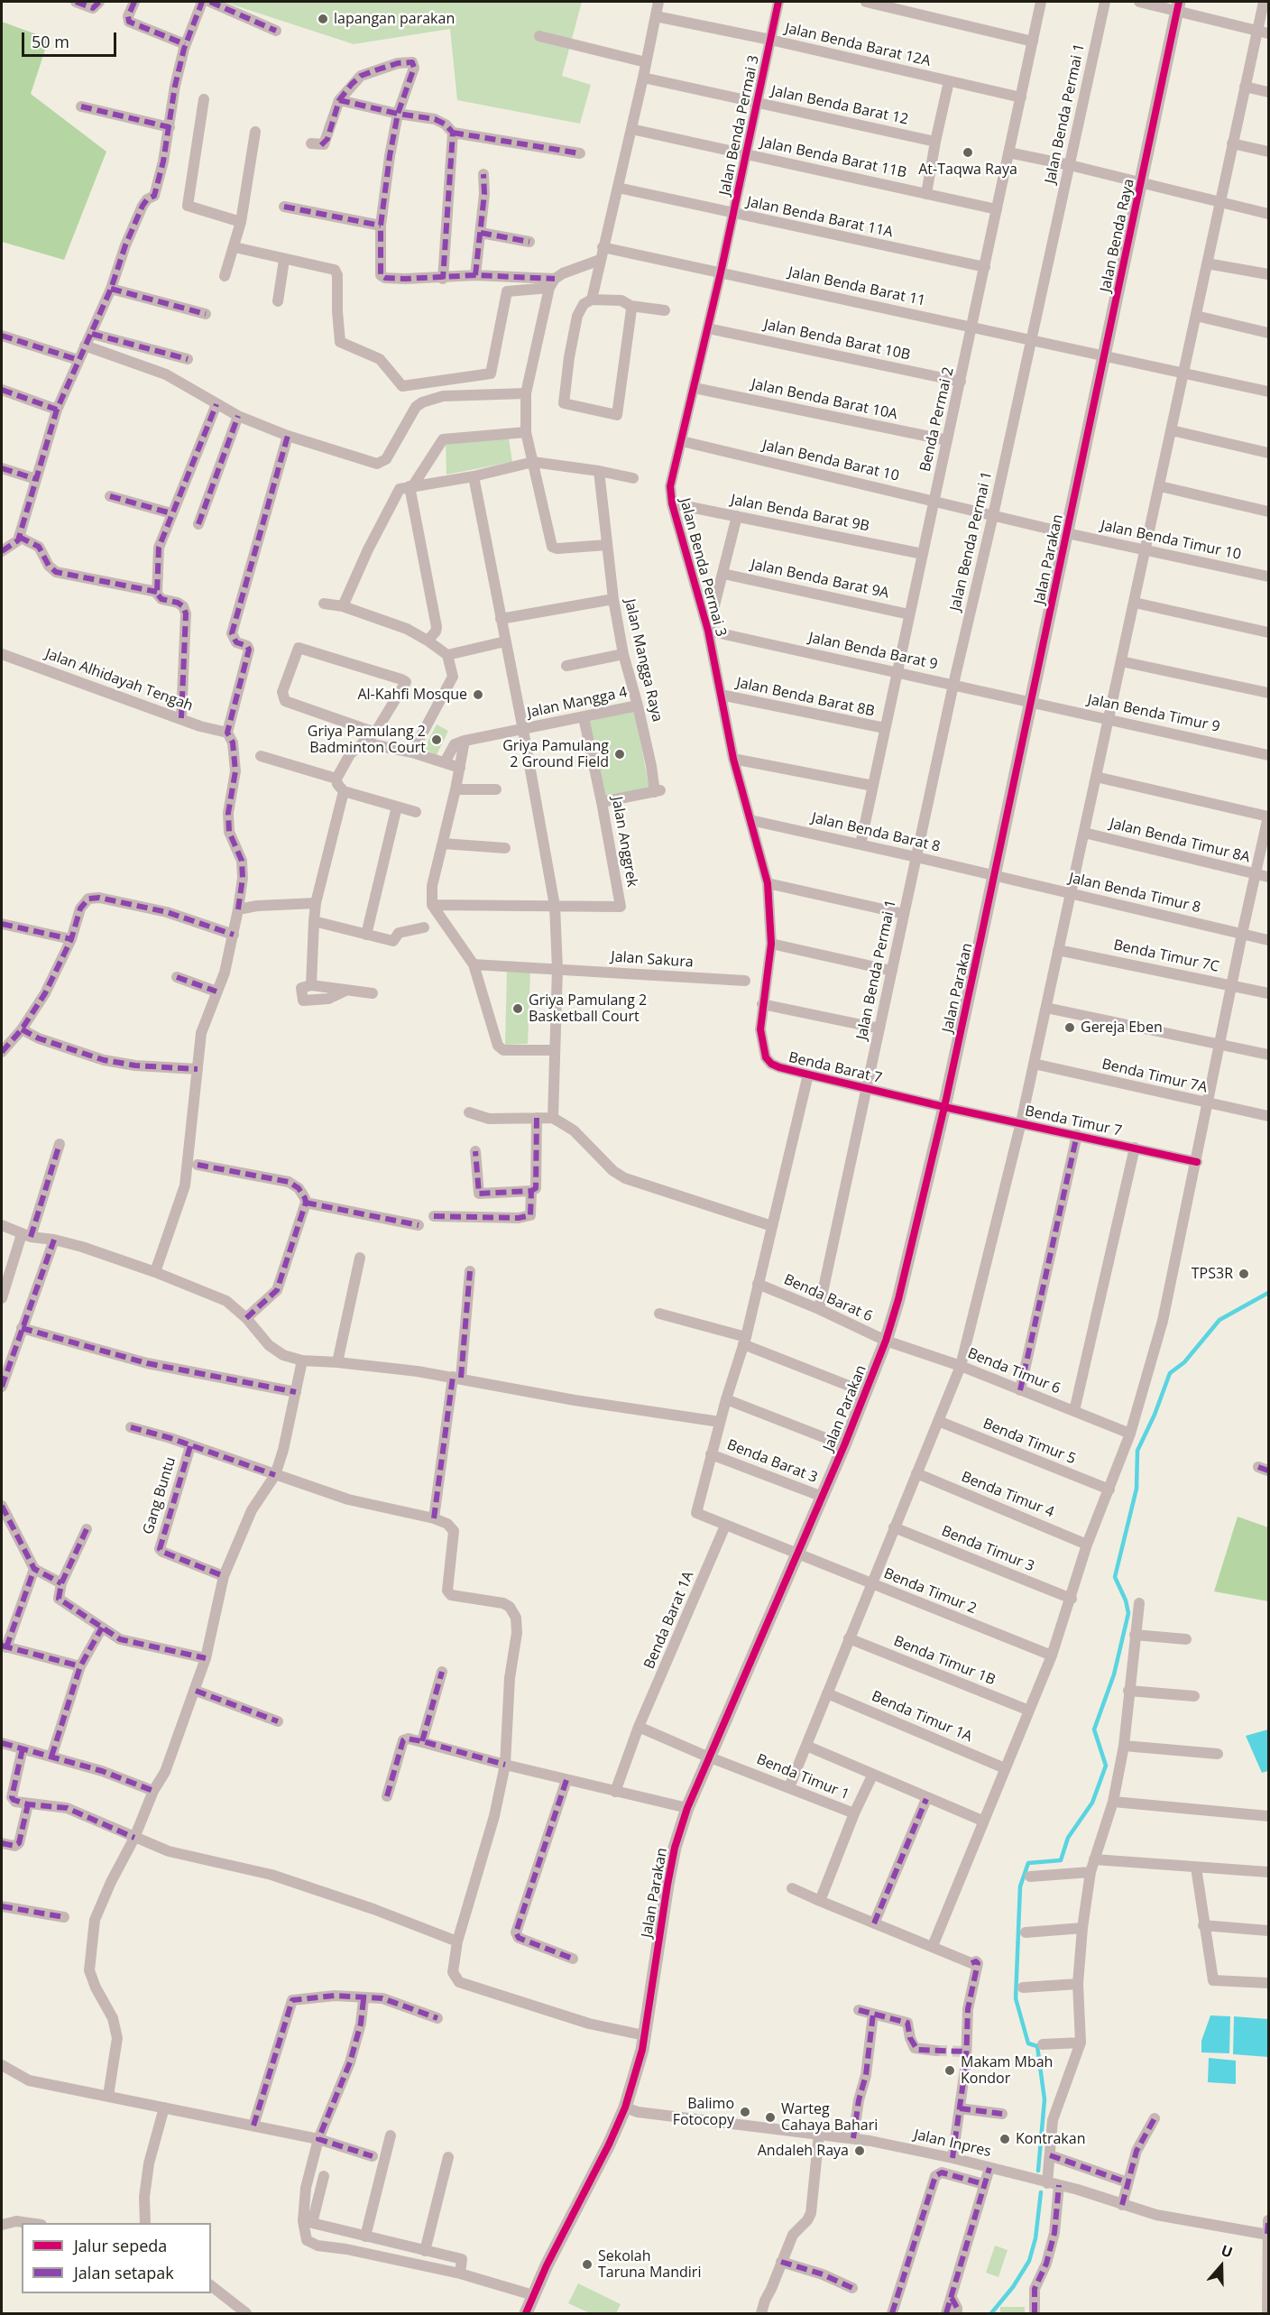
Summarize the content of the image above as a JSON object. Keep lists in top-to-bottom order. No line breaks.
{"streets":{"street":["Jalan Benda Barat 12A","Jalan Benda Barat 12","Jalan Benda Permai 1","Jalan Benda Permai 3","Jalan Benda Barat 11B","Jalan Benda Barat 11A","Jalan Benda Raya","Jalan Benda Barat 11","Jalan Benda Barat 10B","Jalan Benda Barat 10A","Benda Permai 2","Jalan Benda Barat 10","Jalan Benda Barat 9B","Jalan Benda Timur 10","Jalan Parakan","Jalan Benda Barat 9A","Jalan Benda Barat 9","Jalan Mangga Raya","Jalan Alhidayah Tengah","Jalan Benda Barat 8B","Jalan Mangga 4","Jalan Benda Timur 9","Jalan Benda Barat 8","Jalan Benda Timur 8A","Jalan Anggrek","Jalan Benda Timur 8","Benda Timur 7C","Jalan Sakura","Benda Barat 7","Benda Timur 7A","Benda Timur 7","Benda Barat 6","Benda Timur 6","Benda Timur 5","Benda Barat 3","Benda Timur 4","Gang Buntu","Benda Timur 3","Benda Timur 2","Benda Barat 1A","Benda Timur 1B","Benda Timur 1A","Benda Timur 1","Jalan Inpres"]},"crossings":[["Jalan Benda Barat 12A","Jalan Benda Permai 3"],["Jalan Benda Barat 12A","Benda Permai 2"],["Jalan Benda Barat 12","Jalan Benda Permai 3"],["Jalan Benda Permai 1","Jalan Benda Barat 11"],["Jalan Benda Permai 1","Jalan Benda Barat 10"],["Jalan Benda Permai 1","Jalan Benda Barat 9"],["Jalan Benda Permai 1","Jalan Benda Barat 8"],["Jalan Benda Permai 1","Benda Barat 7"],["Jalan Benda Permai 1","Benda Barat 6"],["Jalan Benda Permai 3","Jalan Benda Barat 11B"],["Jalan Benda Permai 3","Jalan Benda Barat 11A"],["Jalan Benda Permai 3","Jalan Benda Barat 11"],["Jalan Benda Permai 3","Jalan Benda Barat 10B"],["Jalan Benda Permai 3","Jalan Benda Barat 10A"],["Jalan Benda Permai 3","Jalan Benda Barat 10"],["Jalan Benda Permai 3","Jalan Benda Barat 9B"],["Jalan Benda Permai 3","Jalan Benda Barat 9"],["Jalan Benda Permai 3","Jalan Benda Barat 8B"],["Jalan Benda Permai 3","Jalan Benda Barat 8"],["Jalan Benda Permai 3","Benda Barat 7"],["Jalan Benda Barat 11B","Benda Permai 2"],["Jalan Benda Barat 11A","Benda Permai 2"],["Jalan Benda Raya","Jalan Benda Barat 11"],["Jalan Benda Raya","Jalan Parakan"],["Jalan Benda Barat 11","Benda Permai 2"],["Jalan Benda Barat 10B","Benda Permai 2"],["Jalan Benda Barat 10A","Benda Permai 2"],["Benda Permai 2","Jalan Benda Barat 10"],["Benda Permai 2","Jalan Benda Barat 9B"],["Benda Permai 2","Jalan Benda Barat 9A"],["Benda Permai 2","Jalan Benda Barat 9"],["Benda Permai 2","Jalan Benda Barat 8B"],["Benda Permai 2","Jalan Benda Barat 8"],["Jalan Benda Barat 10","Jalan Benda Timur 10"],["Jalan Benda Barat 10","Jalan Parakan"],["Jalan Benda Timur 10","Jalan Parakan"],["Jalan Parakan","Jalan Benda Barat 9"],["Jalan Parakan","Jalan Benda Timur 9"],["Jalan Parakan","Jalan Benda Barat 8"],["Jalan Parakan","Jalan Benda Timur 8"],["Jalan Parakan","Benda Barat 7"],["Jalan Parakan","Benda Timur 7"],["Jalan Parakan","Benda Barat 6"],["Jalan Parakan","Benda Timur 6"],["Jalan Parakan","Benda Barat 3"],["Jalan Parakan","Benda Timur 2"],["Jalan Parakan","Benda Timur 1"],["Jalan Parakan","Jalan Inpres"],["Jalan Benda Barat 9","Jalan Benda Timur 9"],["Jalan Mangga Raya","Jalan Mangga 4"],["Jalan Mangga Raya","Jalan Anggrek"],["Jalan Mangga 4","Jalan Anggrek"],["Jalan Benda Barat 8","Jalan Benda Timur 8"],["Benda Barat 7","Benda Timur 7"],["Benda Barat 6","Benda Timur 6"],["Benda Barat 3","Benda Timur 2"],["Benda Timur 2","Benda Barat 1A"]],"places":["lapangan parakan","At-Taqwa Raya","Al-Kahfi Mosque","Griya Pamulang 2 Badminton Court","Griya Pamulang 2 Ground Field","Griya Pamulang 2 Basketball Court","Gereja Eben","TPS3R","Makam Mbah Kondor","Balimo Fotocopy","Warteg Cahaya Bahari","Kontrakan","Andaleh Raya","Sekolah Taruna Mandiri"],"legend":["Jalur sepeda","Jalan setapak"],"scale_bar":"50 m","north":"top"}
